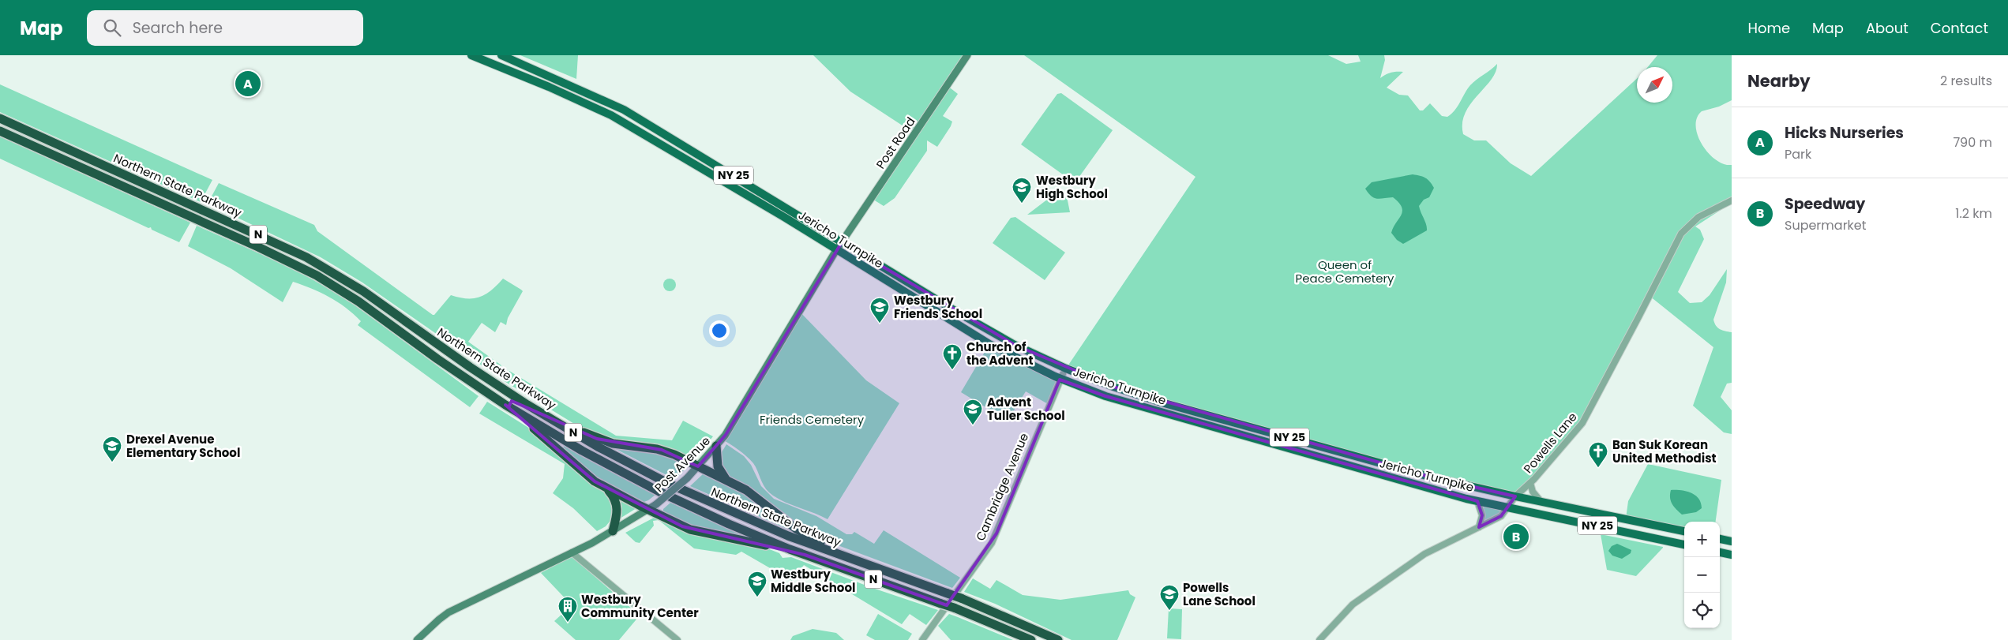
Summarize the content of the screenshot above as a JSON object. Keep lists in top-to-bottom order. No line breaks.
{"streets":{"highway":["Northern State Parkway","N"],"main road":["Post Road","NY 25","Jericho Turnpike","Post Avenue"],"street":["Powells Lane","Cambridge Avenue"]},"crossings":[["Post Road","Jericho Turnpike"],["Post Road","Post Avenue"],["Jericho Turnpike","Powells Lane"],["Jericho Turnpike","Post Avenue"],["Jericho Turnpike","Cambridge Avenue"]],"parks":["Queen of Peace Cemetery","Friends Cemetery"],"places":{"school or university":["Westbury High School","Westbury Friends School","Advent Tuller School","Drexel Avenue Elementary School","Westbury Middle School","Powells Lane School"],"church":["Church of the Advent","Ban Suk Korean United Methodist"],"building":["Westbury Community Center"]},"north":"top right","page":{"header":"Map","search":"Search here","nav":["Home","Map","About","Contact"],"heading":["Nearby","2 results"],"pins":["A","B"],"list":[{"mark":"A","name":"Hicks Nurseries","note":"Park","value":"790 m"},{"mark":"B","name":"Speedway","note":"Supermarket","value":"1.2 km"}],"map_buttons":["+","−"]}}
